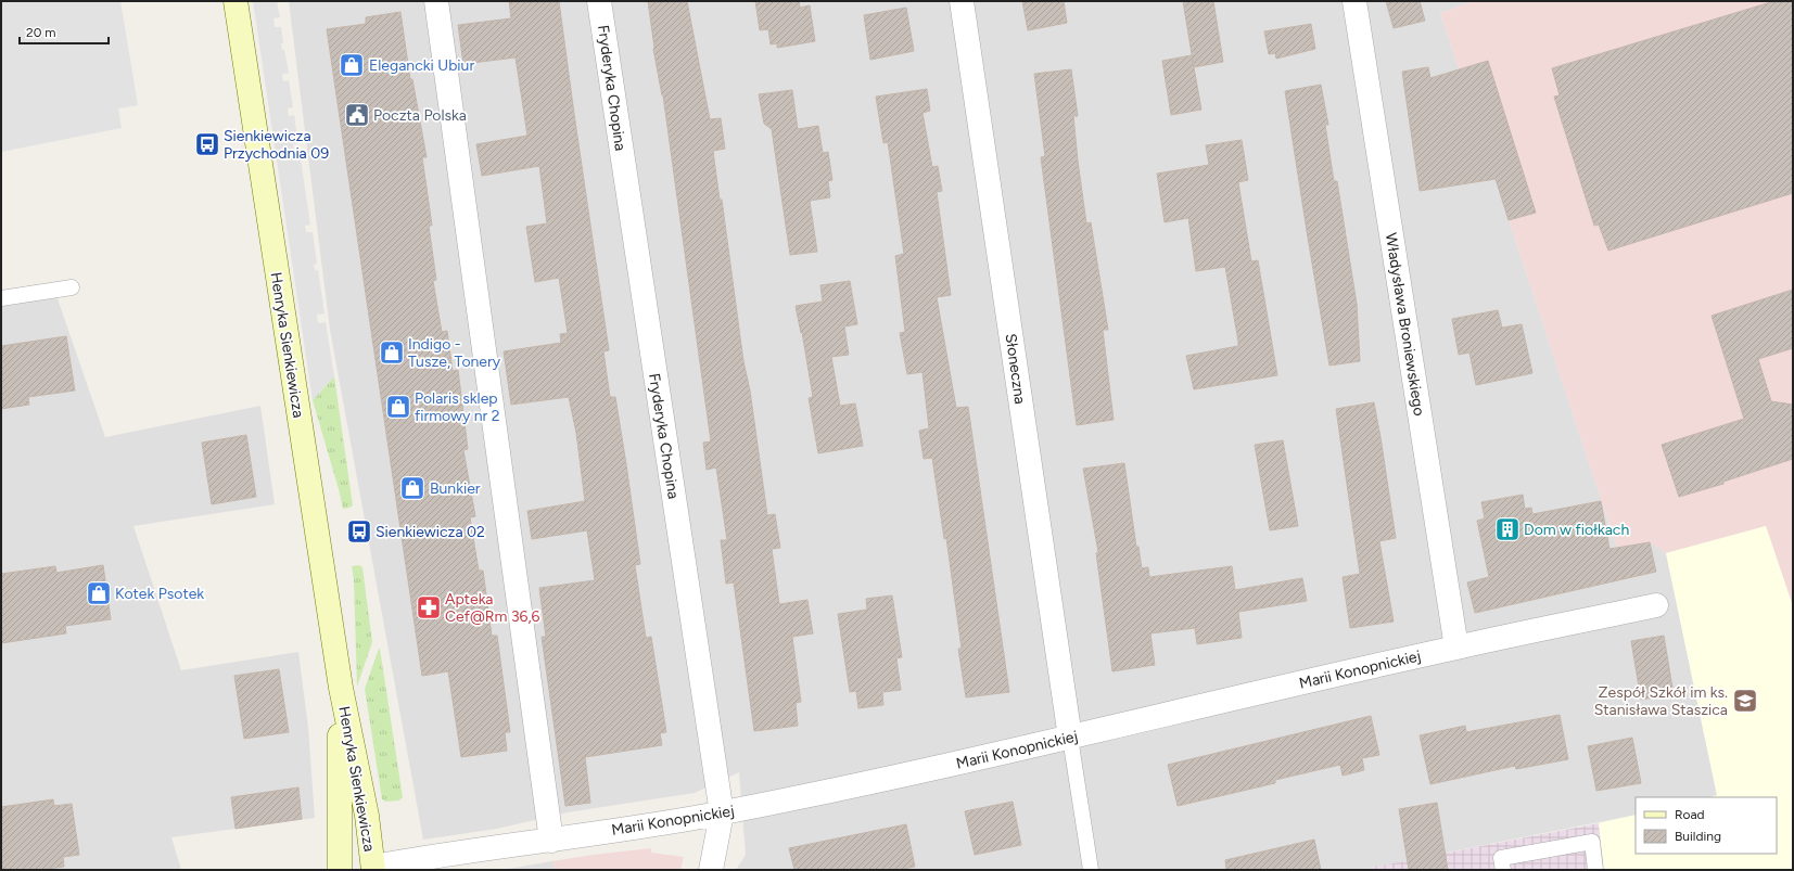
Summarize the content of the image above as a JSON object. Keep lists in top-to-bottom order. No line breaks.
{"streets":{"street":["Fryderyka Chopina","Władysława Broniewskiego","Henryka Sienkiewicza","Słoneczna","Marii Konopnickiej"]},"crossings":[["Fryderyka Chopina","Marii Konopnickiej"],["Władysława Broniewskiego","Marii Konopnickiej"],["Henryka Sienkiewicza","Marii Konopnickiej"],["Słoneczna","Marii Konopnickiej"]],"places":{"shop":["Elegancki Ubiur","Indigo - Tusze, Tonery","Polaris sklep firmowy nr 2","Bunkier","Kotek Psotek"],"public building":["Poczta Polska"],"bus stop":["Sienkiewicza Przychodnia 09","Sienkiewicza 02"],"building":["Dom w fiołkach"],"pharmacy":["Apteka Cef@Rm 36,6"],"school or university":["Zespół Szkół im ks. Stanisława Staszica"]},"legend":["Road","Building"],"scale_bar":"20 m"}
